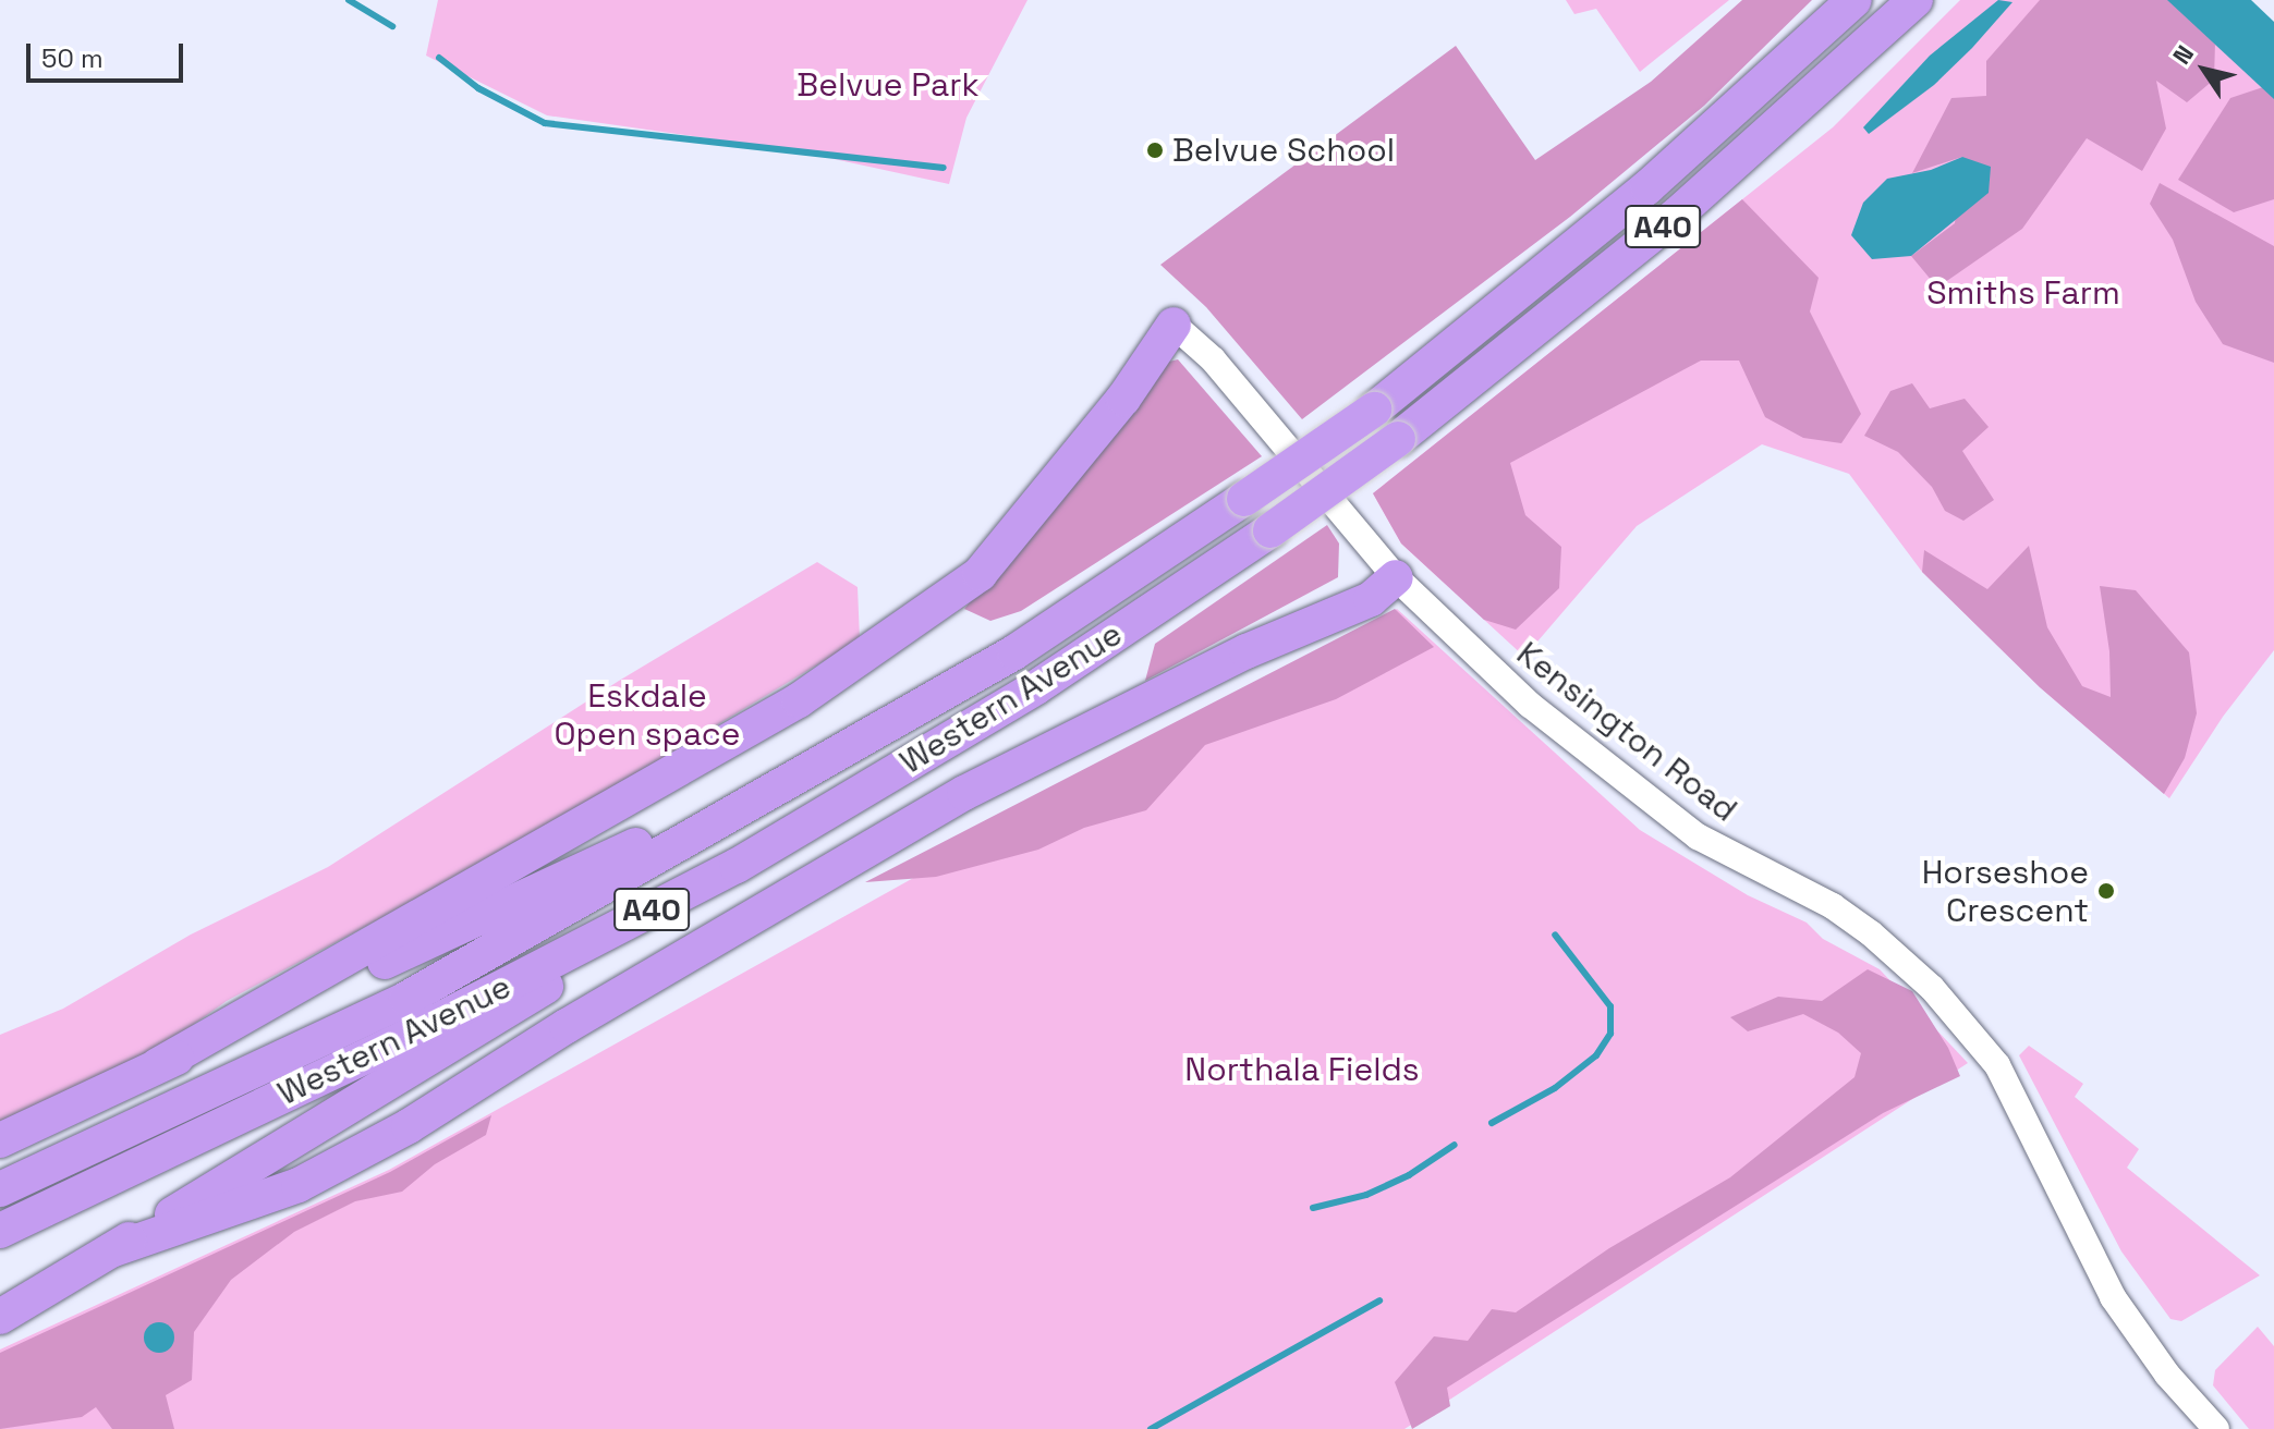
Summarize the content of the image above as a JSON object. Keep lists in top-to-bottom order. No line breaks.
{"streets":{"highway":["A40","Western Avenue"],"street":["Kensington Road"]},"crossings":[["A40","Western Avenue"]],"parks":["Belvue Park","Smiths Farm","Eskdale Open space","Northala Fields"],"places":["Belvue School","Horseshoe Crescent"],"scale_bar":"50 m","north":"top left"}
